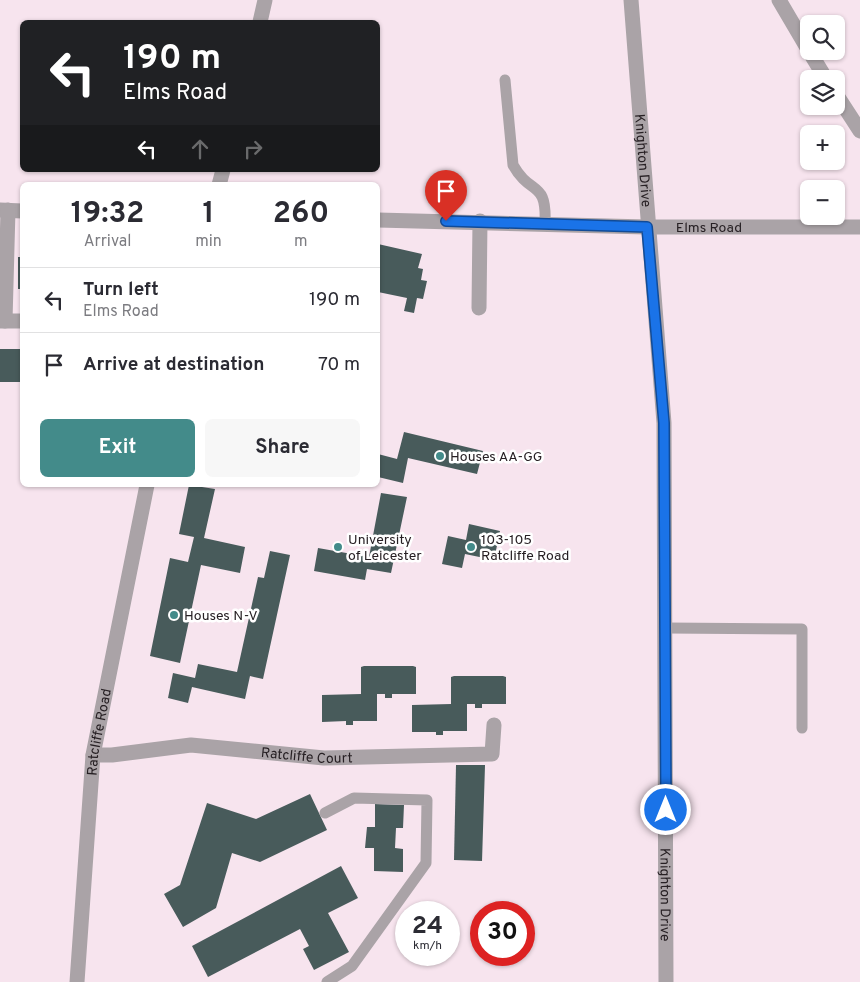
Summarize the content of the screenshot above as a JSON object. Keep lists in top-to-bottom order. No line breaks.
{"streets":{"street":["Knighton Drive","Elms Road","Ratcliffe Road","Ratcliffe Court"]},"crossings":[["Knighton Drive","Elms Road"],["Ratcliffe Road","Ratcliffe Court"]],"places":["Houses AA-GG","University of Leicester","103-105 Ratcliffe Road","Houses N-V"],"page":{"map_buttons":["+","−"],"turn":["190 m","Elms Road"],"eta":["19:32","Arrival","1","min","260","m"],"list":[{"name":"Turn left","note":"Elms Road","value":"190 m"},{"name":"Arrive at destination","value":"70 m"}],"buttons":["Exit","Share"],"speed":"24 km/h","limit":"30"}}
